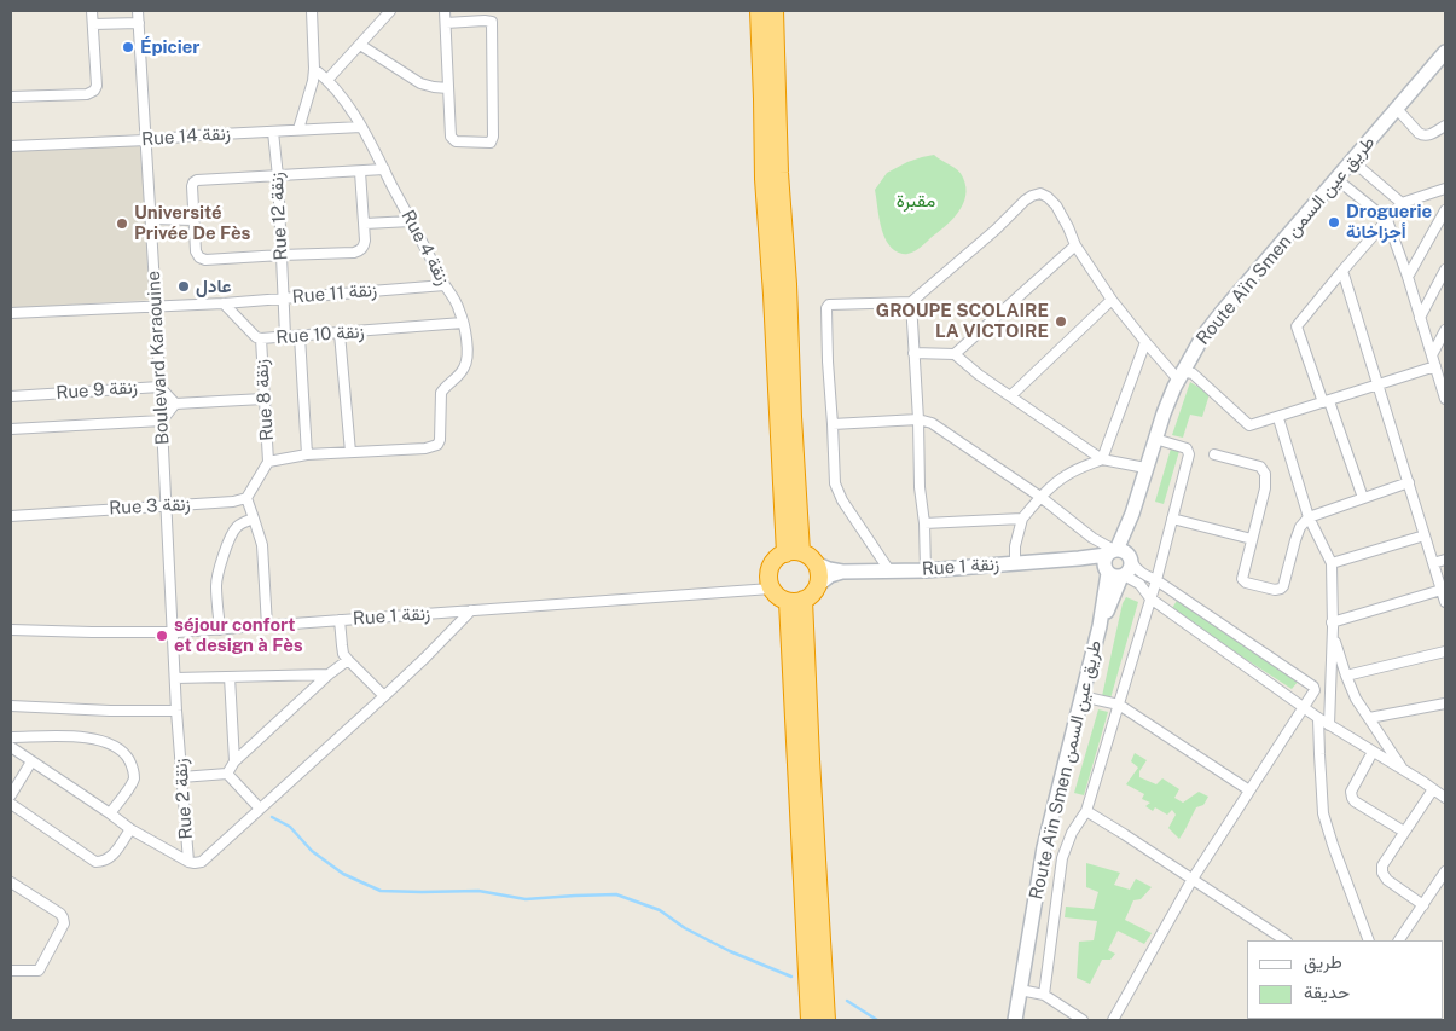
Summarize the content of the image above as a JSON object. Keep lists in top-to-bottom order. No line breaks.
{"streets":{"street":["Rue 14 زنقة","Rue 12 زنقة","Route Aïn Smen طريق عين السمن","Rue 4 زنقة","Rue 11 زنقة","Rue 10 زنقة","Boulevard Karaouine","Rue 9 زنقة","Rue 8 زنقة","Rue 3 زنقة","Rue 1 زنقة","Rue 2 زنقة"]},"crossings":[["Rue 14 زنقة","Rue 12 زنقة"],["Rue 14 زنقة","Rue 4 زنقة"],["Rue 14 زنقة","Boulevard Karaouine"],["Rue 12 زنقة","Rue 11 زنقة"],["Rue 12 زنقة","Rue 10 زنقة"],["Route Aïn Smen طريق عين السمن","Rue 1 زنقة"],["Rue 4 زنقة","Rue 11 زنقة"],["Rue 4 زنقة","Rue 10 زنقة"],["Rue 11 زنقة","Rue 10 زنقة"],["Rue 10 زنقة","Rue 8 زنقة"],["Boulevard Karaouine","Rue 9 زنقة"],["Boulevard Karaouine","Rue 3 زنقة"],["Boulevard Karaouine","Rue 1 زنقة"],["Boulevard Karaouine","Rue 2 زنقة"],["Rue 1 زنقة","Rue 2 زنقة"]],"parks":["مقبرة"],"places":["Épicier","Droguerie أجزاخانة","Université Privée De Fès","عادل","GROUPE SCOLAIRE LA VICTOIRE","séjour confort et design à Fès"],"legend":["طريق","حديقة"]}
